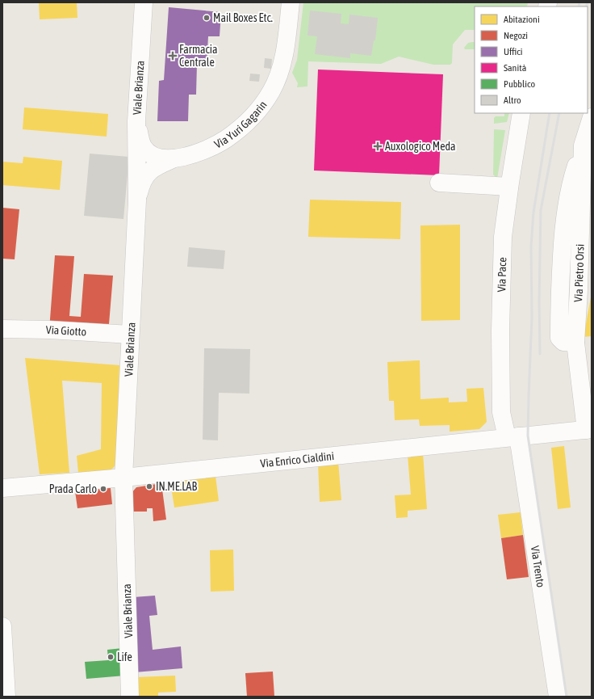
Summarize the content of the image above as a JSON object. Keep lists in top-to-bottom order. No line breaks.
{"streets":{"street":["Viale Brianza","Via Yuri Gagarin","Via Pietro Orsi","Via Pace","Via Giotto","Via Enrico Cialdini","Via Trento"]},"crossings":[["Viale Brianza","Via Yuri Gagarin"],["Viale Brianza","Via Giotto"],["Viale Brianza","Via Enrico Cialdini"],["Via Pietro Orsi","Via Enrico Cialdini"],["Via Pace","Via Enrico Cialdini"],["Via Pace","Via Trento"],["Via Enrico Cialdini","Via Trento"]],"places":{"other":["Mail Boxes Etc.","IN.ME.LAB","Prada Carlo","Life"],"health":["Farmacia Centrale","Auxologico Meda"]},"legend":["Abitazioni","Negozi","Uffici","Sanità","Pubblico","Altro"]}
